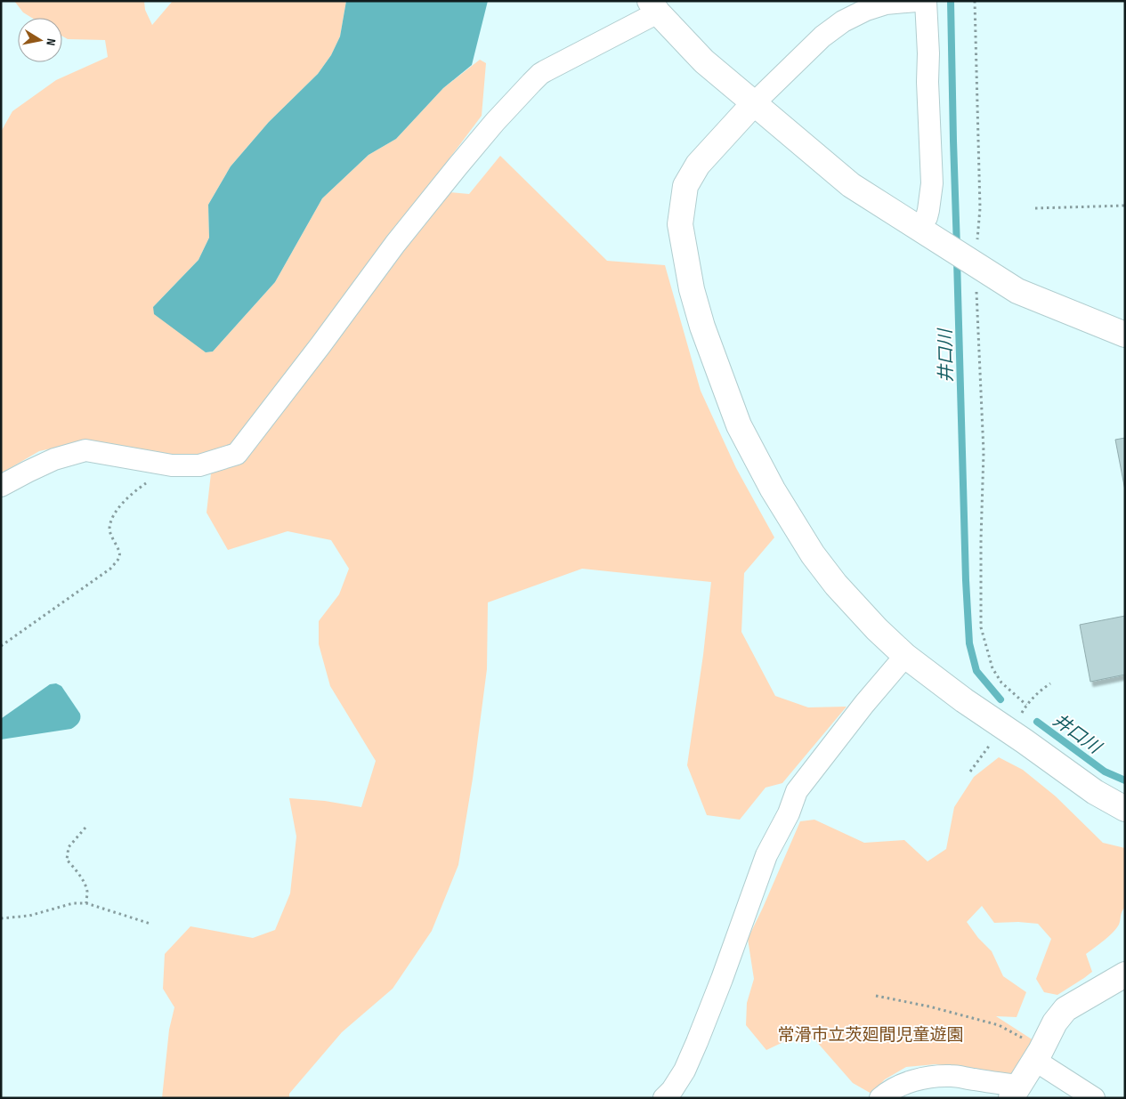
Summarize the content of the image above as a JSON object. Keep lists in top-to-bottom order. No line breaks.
{"water":["井口川"],"parks":["常滑市立茨廻間児童遊園"],"north":"right"}
